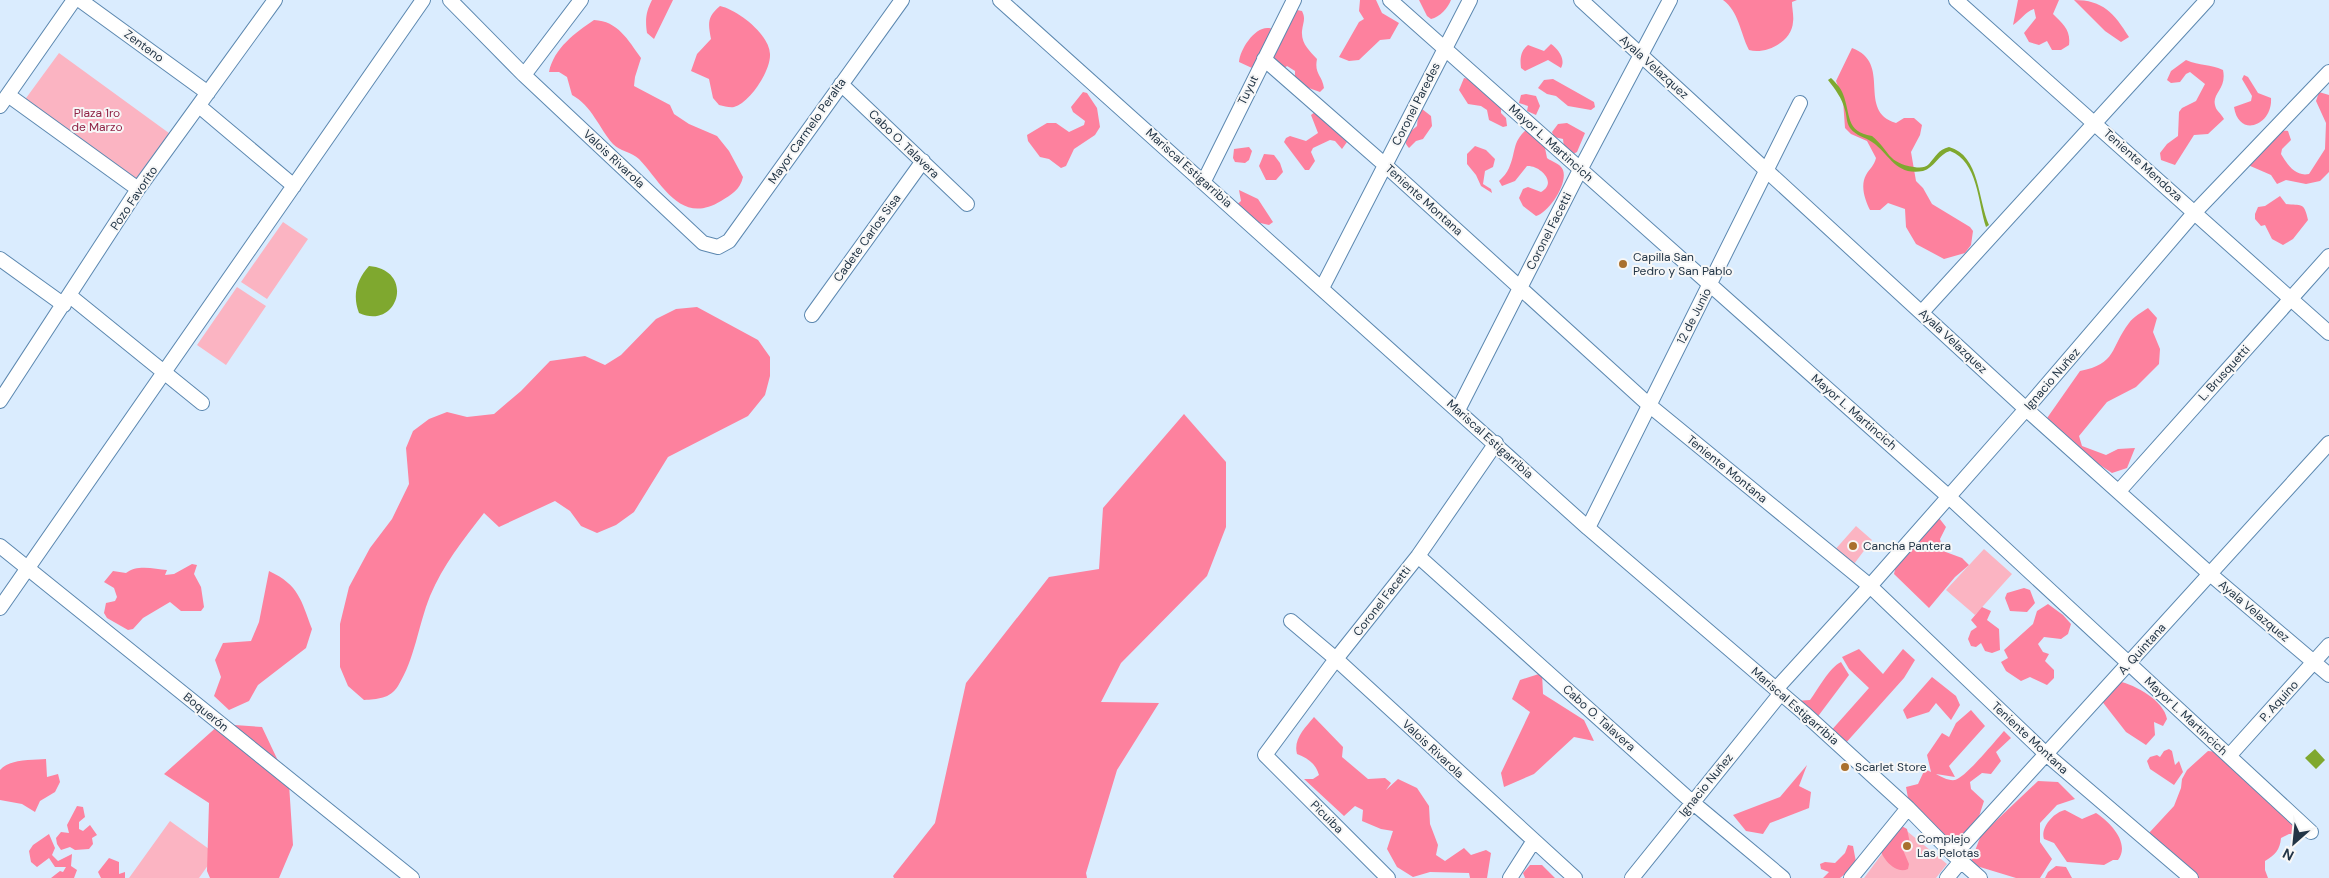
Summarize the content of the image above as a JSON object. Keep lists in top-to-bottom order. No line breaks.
{"streets":{"street":["Zenteno","Ayala Velazquez","Tuyut","Coronel Paredes","Mayor Carmelo Peralta","Mayor L. Martincich","Cabo O. Talavera","Valois Rivarola","Teniente Mendoza","Mariscal Estigarribia","Pozo Favorito","Teniente Montana","Coronel Facetti","Cadete Carlos Sisa","12 de Junio","L. Brusquetti","Ignacio Nuñez","A. Quintana","P. Aquino","Boquerón","Picuiba"]},"crossings":[["Zenteno","Pozo Favorito"],["Ayala Velazquez","Coronel Facetti"],["Ayala Velazquez","12 de Junio"],["Ayala Velazquez","L. Brusquetti"],["Ayala Velazquez","Ignacio Nuñez"],["Ayala Velazquez","A. Quintana"],["Ayala Velazquez","P. Aquino"],["Tuyut","Mariscal Estigarribia"],["Tuyut","Teniente Montana"],["Coronel Paredes","Mayor L. Martincich"],["Coronel Paredes","Mariscal Estigarribia"],["Coronel Paredes","Teniente Montana"],["Mayor Carmelo Peralta","Cabo O. Talavera"],["Mayor Carmelo Peralta","Valois Rivarola"],["Mayor L. Martincich","Coronel Facetti"],["Mayor L. Martincich","12 de Junio"],["Mayor L. Martincich","Ignacio Nuñez"],["Mayor L. Martincich","A. Quintana"],["Mayor L. Martincich","P. Aquino"],["Cabo O. Talavera","Coronel Facetti"],["Cabo O. Talavera","Cadete Carlos Sisa"],["Cabo O. Talavera","Ignacio Nuñez"],["Valois Rivarola","Coronel Facetti"],["Teniente Mendoza","L. Brusquetti"],["Teniente Mendoza","Ignacio Nuñez"],["Mariscal Estigarribia","Coronel Facetti"],["Mariscal Estigarribia","12 de Junio"],["Mariscal Estigarribia","Ignacio Nuñez"],["Mariscal Estigarribia","A. Quintana"],["Teniente Montana","Coronel Facetti"],["Teniente Montana","12 de Junio"],["Teniente Montana","Ignacio Nuñez"],["Teniente Montana","A. Quintana"],["Coronel Facetti","Picuiba"]],"parks":["Plaza 1ro de Marzo"],"places":["Capilla San Pedro y San Pablo","Cancha Pantera","Scarlet Store","Complejo Las Pelotas"],"north":"bottom left"}
